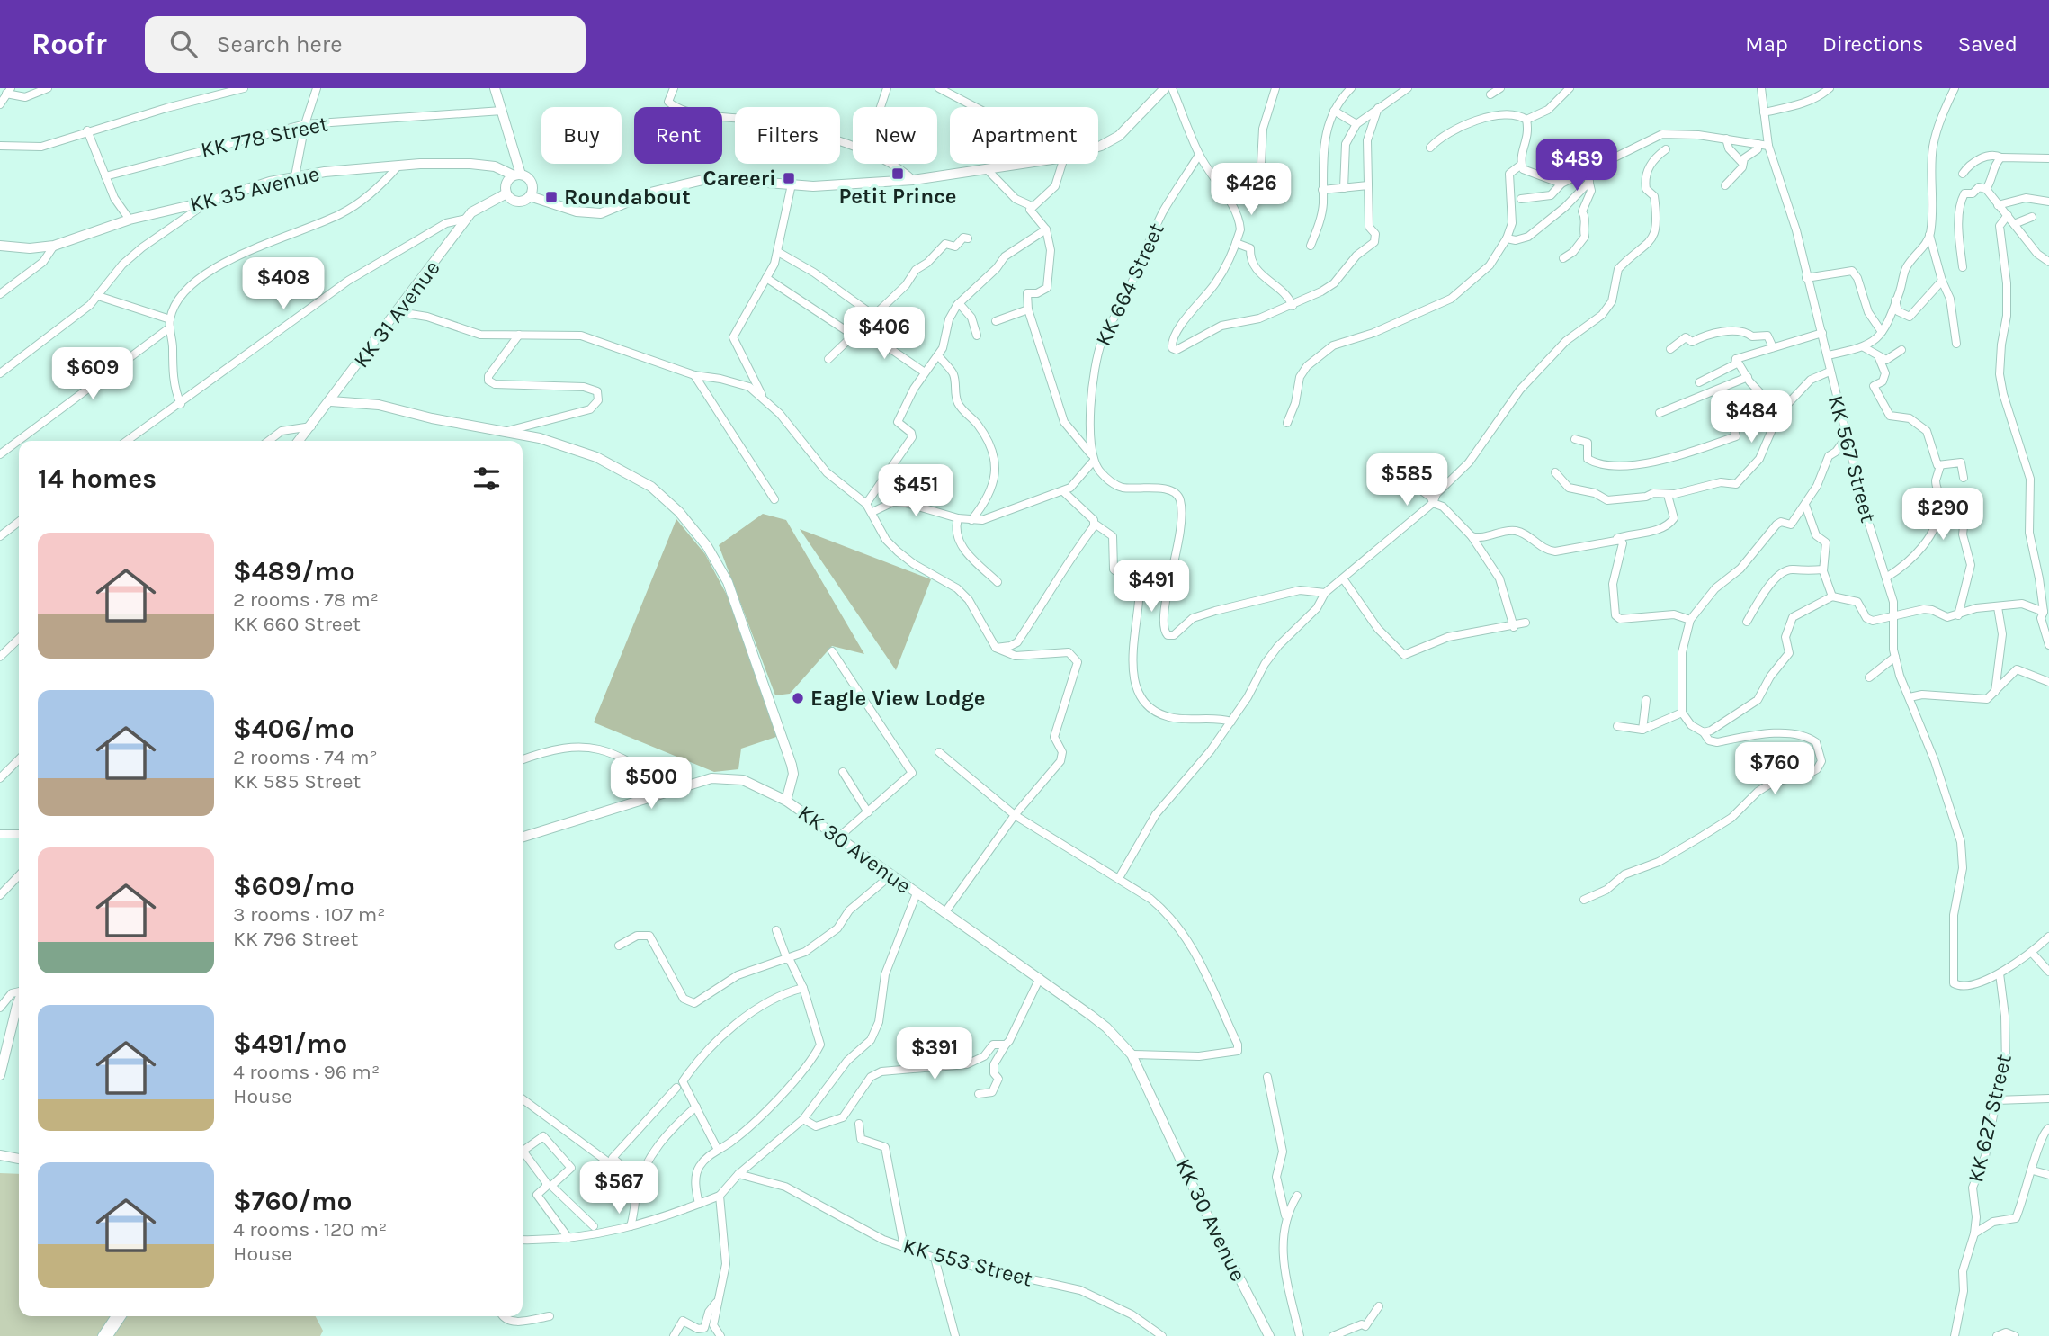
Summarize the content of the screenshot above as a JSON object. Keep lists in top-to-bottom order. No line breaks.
{"streets":{"main road":["KK 35 Avenue","KK 31 Avenue","KK 30 Avenue"],"street":["KK 778 Street","KK 664 Street","KK 567 Street","KK 627 Street","KK 553 Street"]},"crossings":[["KK 35 Avenue","KK 31 Avenue"],["KK 31 Avenue","KK 30 Avenue"],["KK 567 Street","KK 627 Street"]],"places":{"transit":["Petit Prince","Careeri","Roundabout"],"other":["Eagle View Lodge"]},"page":{"header":"Roofr","search":"Search here","nav":["Map","Directions","Saved"],"chip":["Buy","Rent","Filters","New","Apartment"],"price":["$489","$426","$408","$406","$609","$484","$585","$451","$290","$491","$760","$500","$391","$567"],"heading":"14 homes","list":[{"name":"$489/mo","note":"2 rooms · 78 m² · KK 660 Street"},{"name":"$406/mo","note":"2 rooms · 74 m² · KK 585 Street"},{"name":"$609/mo","note":"3 rooms · 107 m² · KK 796 Street"},{"name":"$491/mo","note":"4 rooms · 96 m² · House"},{"name":"$760/mo","note":"4 rooms · 120 m² · House"}]}}
